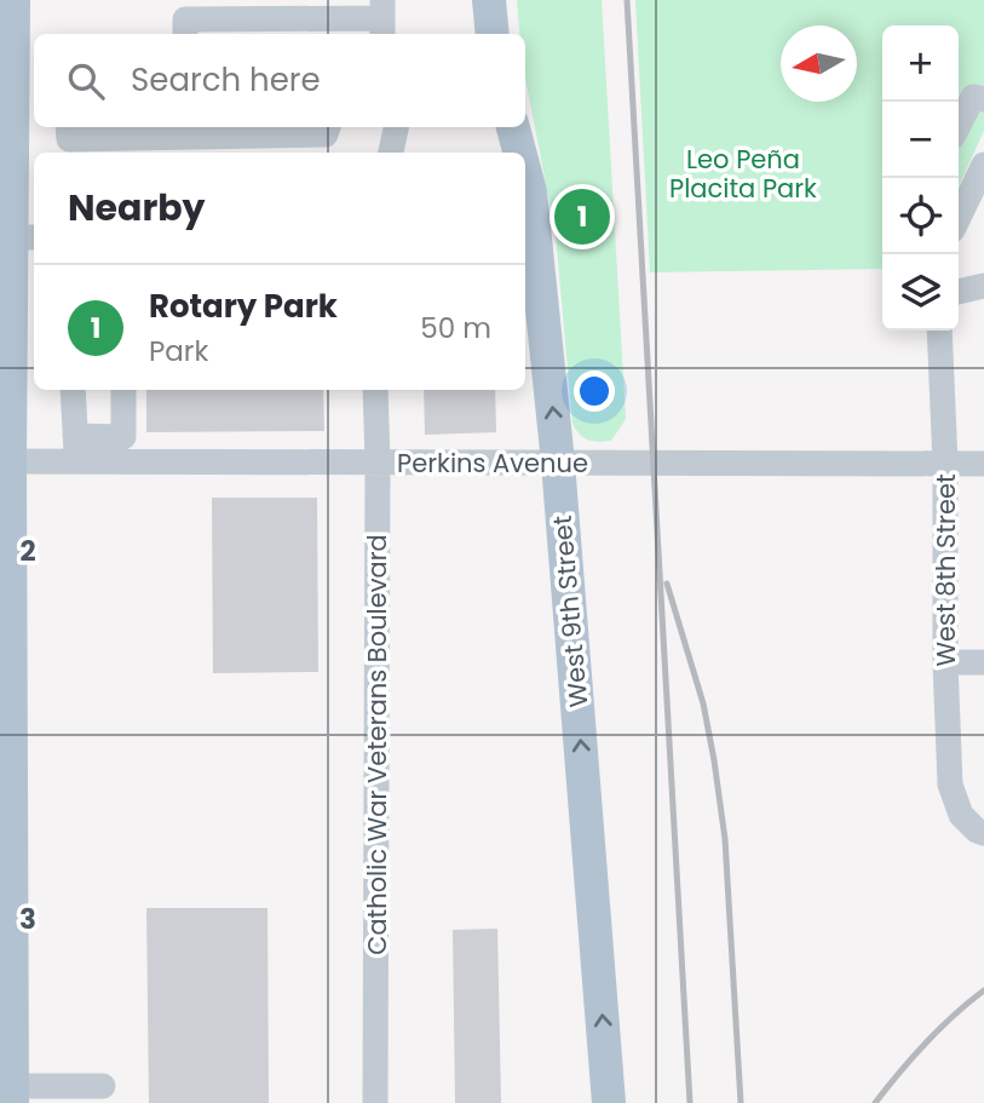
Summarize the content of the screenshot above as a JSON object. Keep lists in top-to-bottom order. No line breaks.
{"streets":{"main road":["West 9th Street"],"street":["Perkins Avenue","West 8th Street","Catholic War Veterans Boulevard"]},"crossings":[["Perkins Avenue","West 8th Street"],["Perkins Avenue","West 9th Street"],["Perkins Avenue","Catholic War Veterans Boulevard"]],"one_way":["West 9th Street"],"parks":["Leo Peña Placita Park"],"north":"left","page":{"map_buttons":["+","−"],"search":"Search here","heading":"Nearby","pins":"1","list":[{"mark":"1","name":"Rotary Park","note":"Park","value":"50 m"}]},"grid":{"rows":["2","3"]}}
